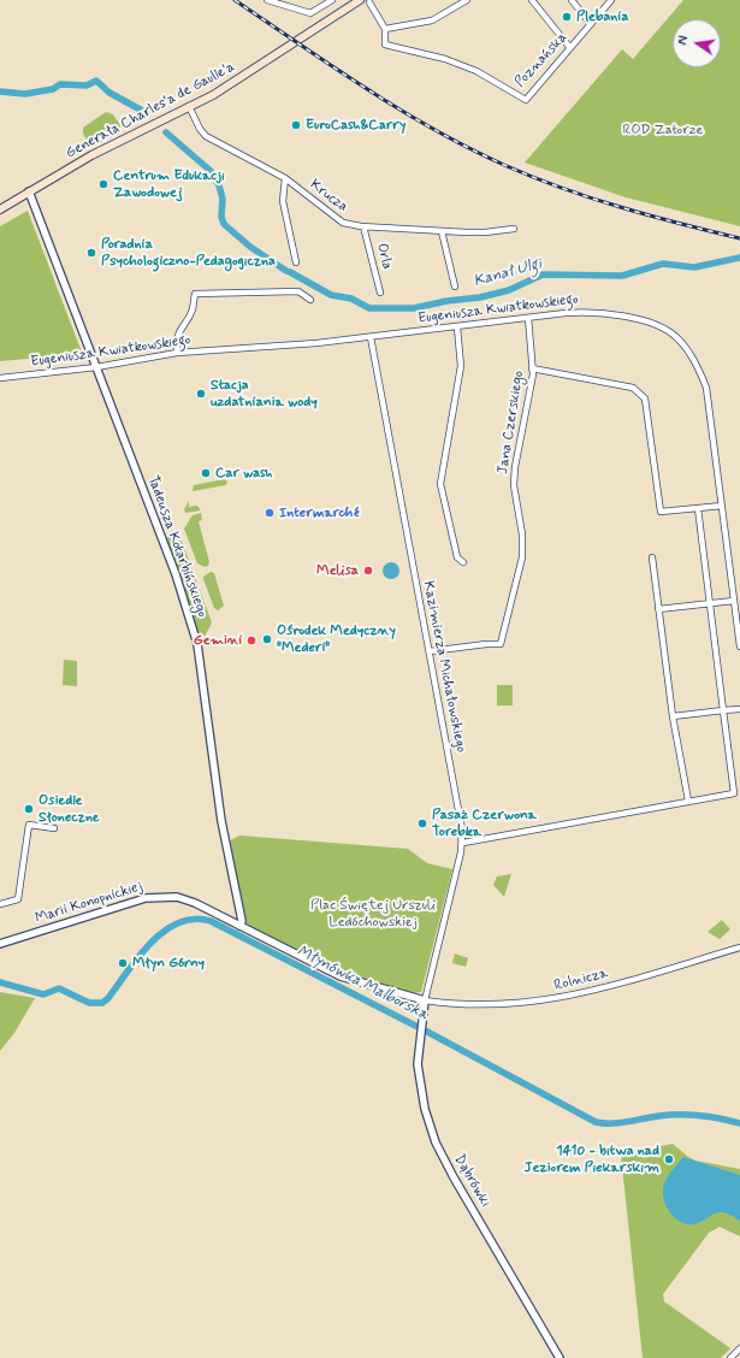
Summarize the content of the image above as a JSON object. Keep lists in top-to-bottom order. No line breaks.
{"streets":{"main road":["Generała Charles'a de Gaulle'a"],"street":["Poznańska","Krucza","Orla","Eugeniusza Kwiatkowskiego","Jana Czerskiego","Tadeusza Kotarbińskiego","Kazimierza Michałowskiego","Marii Konopnickiej","Rolnicza","Dąbrówki"]},"crossings":[["Generała Charles'a de Gaulle'a","Krucza"],["Generała Charles'a de Gaulle'a","Tadeusza Kotarbińskiego"],["Krucza","Orla"],["Eugeniusza Kwiatkowskiego","Jana Czerskiego"],["Eugeniusza Kwiatkowskiego","Tadeusza Kotarbińskiego"],["Eugeniusza Kwiatkowskiego","Kazimierza Michałowskiego"],["Jana Czerskiego","Kazimierza Michałowskiego"],["Tadeusza Kotarbińskiego","Marii Konopnickiej"],["Kazimierza Michałowskiego","Marii Konopnickiej"],["Kazimierza Michałowskiego","Rolnicza"],["Kazimierza Michałowskiego","Dąbrówki"],["Marii Konopnickiej","Rolnicza"],["Marii Konopnickiej","Dąbrówki"],["Rolnicza","Dąbrówki"]],"water":["Kanał Ulgi","Młynówka Malborska"],"parks":["ROD Zatorze","Plac Świętej Urszuli Ledóchowskiej"],"places":["Plebania","EuroCash&Carry","Centrum Edukacji Zawodowej","Poradnia Psychologiczno-Pedagogiczna","Stacja uzdatniania wody","Car wash","Intermarché","Melisa","Ośrodek Medyczny \"Mederi\"","Gemini","Osiedle Słoneczne","Pasaż Czerwona Torebka","Młyn Górny","1410 - bitwa nad Jeziorem Piekarskim"],"north":"left"}
